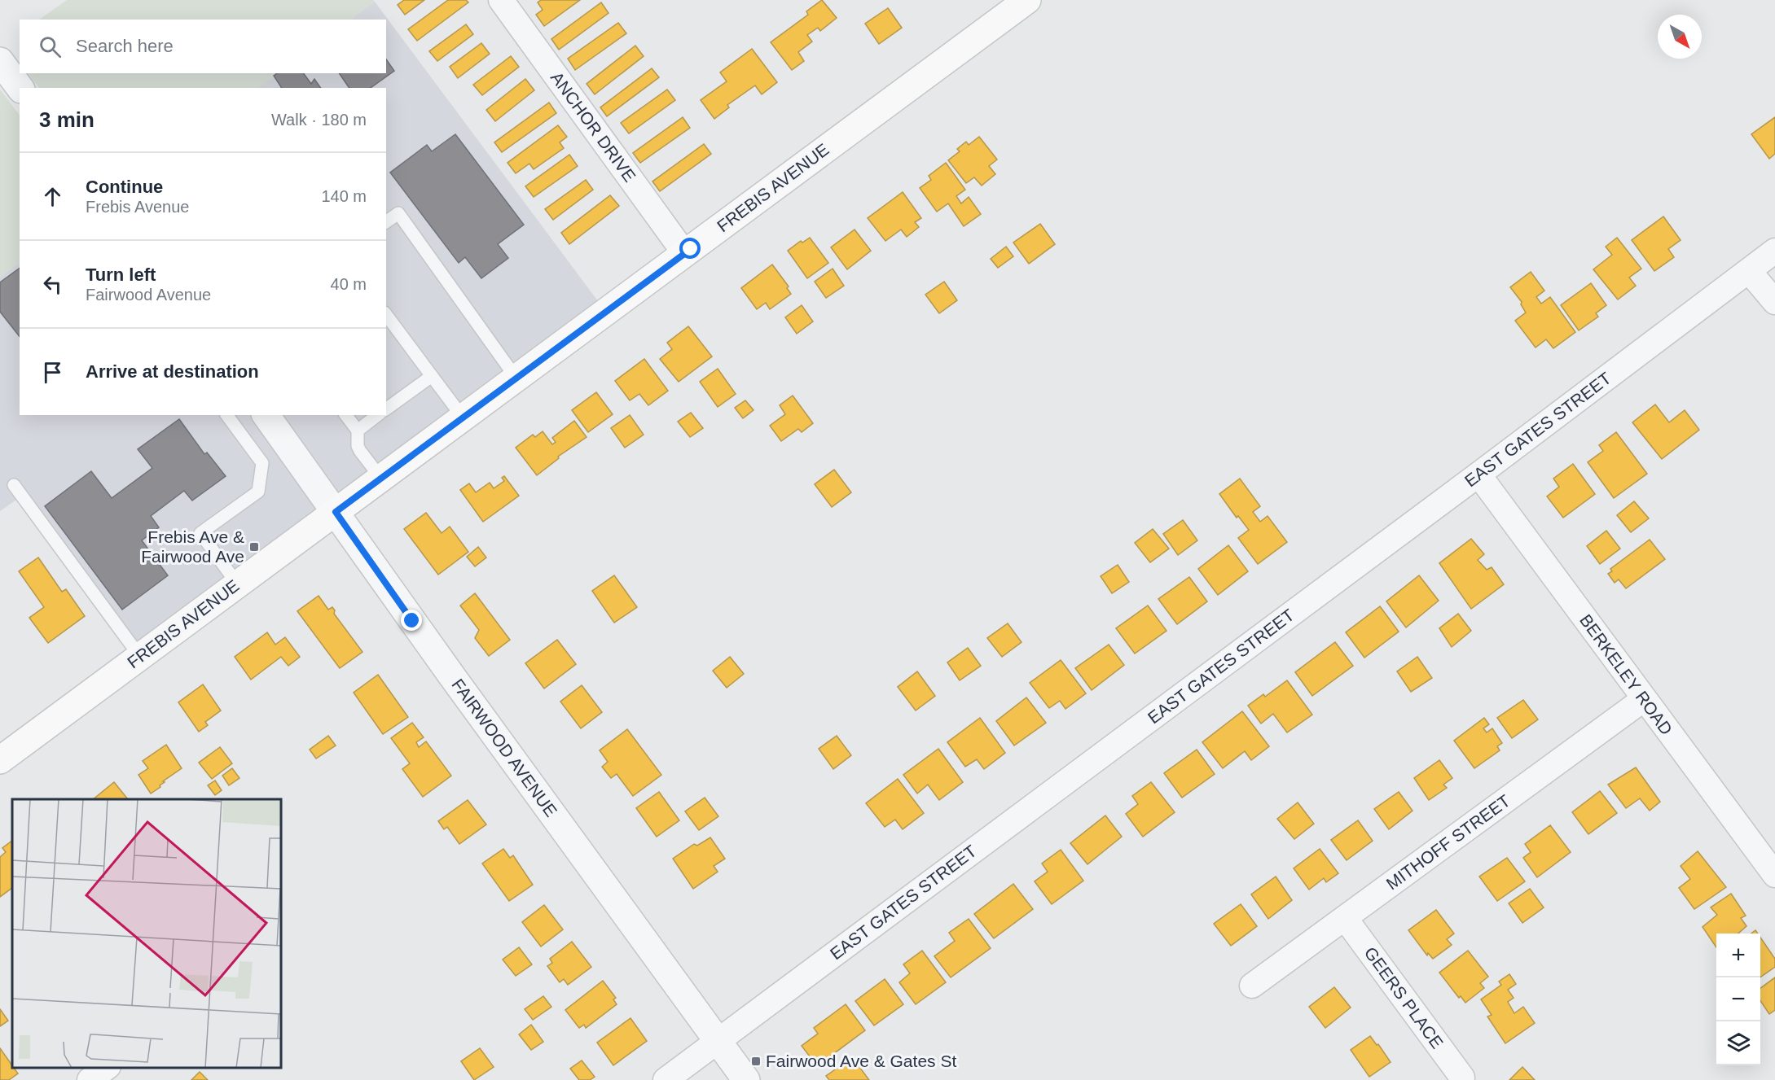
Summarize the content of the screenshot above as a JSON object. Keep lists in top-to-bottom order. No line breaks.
{"streets":{"main road":["FREBIS AVENUE"],"street":["ANCHOR DRIVE","EAST GATES STREET","BERKELEY ROAD","FAIRWOOD AVENUE","MITHOFF STREET","GEERS PLACE"]},"crossings":[["ANCHOR DRIVE","FREBIS AVENUE"],["FREBIS AVENUE","FAIRWOOD AVENUE"],["EAST GATES STREET","BERKELEY ROAD"],["EAST GATES STREET","FAIRWOOD AVENUE"],["BERKELEY ROAD","MITHOFF STREET"],["MITHOFF STREET","GEERS PLACE"]],"places":{"transit":["Frebis Ave & Fairwood Ave","Fairwood Ave & Gates St"]},"north":"bottom right","page":{"search":"Search here","heading":["3 min","Walk · 180 m"],"list":[["Continue","Frebis Avenue","140 m"],["Turn left","Fairwood Avenue","40 m"],"Arrive at destination"],"map_buttons":["+","−"]}}
